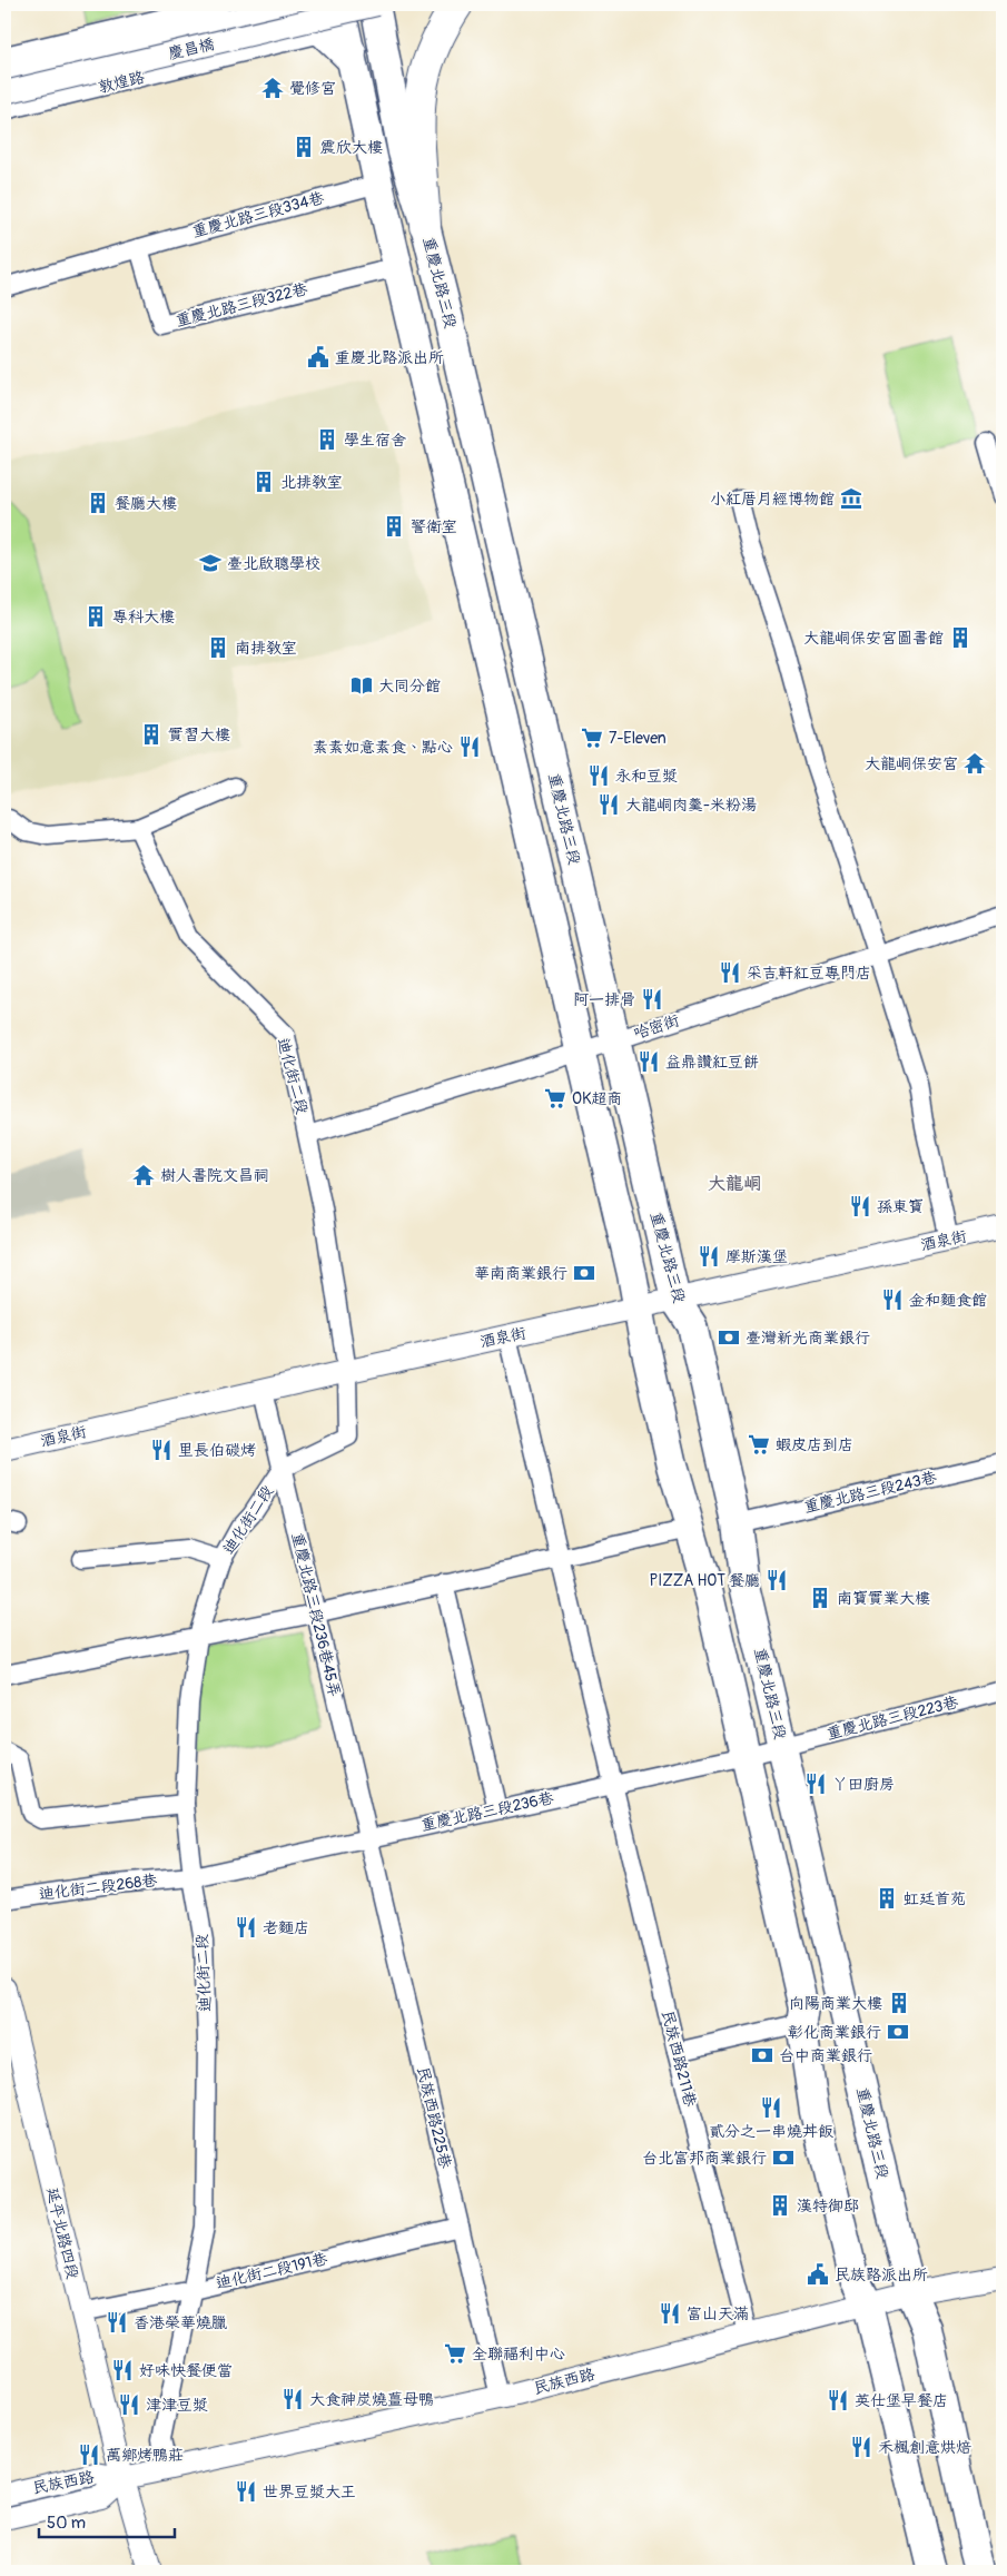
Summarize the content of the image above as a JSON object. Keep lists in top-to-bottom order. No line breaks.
{"streets":{"main road":["重慶北路三段"],"street":["慶昌橋","敦煌路","重慶北路三段334巷","重慶北路三段322巷","哈密街","迪化街二段","酒泉街","重慶北路三段243巷","重慶北路三段236巷45弄","重慶北路三段223巷","重慶北路三段236巷","迪化街二段268巷","民族西路211巷","民族西路225巷","延平北路四段","迪化街二段191巷","民族西路"]},"crossings":[["慶昌橋","重慶北路三段"],["重慶北路三段334巷","重慶北路三段322巷"],["重慶北路三段","哈密街"],["重慶北路三段","酒泉街"],["重慶北路三段","重慶北路三段243巷"],["重慶北路三段","重慶北路三段223巷"],["重慶北路三段","重慶北路三段236巷"],["重慶北路三段","民族西路"],["哈密街","迪化街二段"],["迪化街二段","酒泉街"],["迪化街二段","重慶北路三段236巷45弄"],["迪化街二段","重慶北路三段236巷"],["迪化街二段","迪化街二段268巷"],["迪化街二段","迪化街二段191巷"],["迪化街二段","民族西路"],["酒泉街","重慶北路三段236巷45弄"],["酒泉街","民族西路211巷"],["重慶北路三段236巷45弄","重慶北路三段236巷"],["重慶北路三段236巷45弄","民族西路225巷"],["重慶北路三段223巷","重慶北路三段236巷"],["重慶北路三段236巷","迪化街二段268巷"],["重慶北路三段236巷","民族西路211巷"],["重慶北路三段236巷","民族西路225巷"],["民族西路211巷","民族西路"],["民族西路225巷","迪化街二段191巷"],["民族西路225巷","民族西路"],["延平北路四段","迪化街二段191巷"],["延平北路四段","民族西路"]],"districts":["大龍峒"],"places":{"temple":["覺修宮","大龍峒保安宮","樹人書院文昌祠"],"building":["震欣大樓","學生宿舍","北排教室","餐廳大樓","警衛室","專科大樓","大龍峒保安宮圖書館","南排教室","實習大樓","南寶實業大樓","虹廷首苑","向陽商業大樓","漢特御邸"],"public building":["重慶北路派出所","民族路派出所"],"museum":["小紅厝月經博物館"],"school or university":["臺北啟聰學校"],"library":["大同分館"],"supermarket":["7-Eleven","OK超商","蝦皮店到店","全聯福利中心"],"restaurant":["素素如意素食、點心","永和豆漿","大龍峒肉羹-米粉湯","采吉軒紅豆專門店","阿一排骨","益鼎讚紅豆餅","孫東寶","摩斯漢堡","金和麵食館","里長伯碳烤","PIZZA HOT 餐廳","丫田廚房","老麵店","貳分之一串燒丼飯","富山天滿","香港榮華燒臘","好味快餐便當","大食神炭燒薑母鴨","英仕堡早餐店","津津豆漿","禾楓創意烘焙","萬鄉烤鴨莊","世界豆漿大王"],"bank":["華南商業銀行","臺灣新光商業銀行","彰化商業銀行","台中商業銀行","台北富邦商業銀行"]},"scale_bar":"50 m"}
